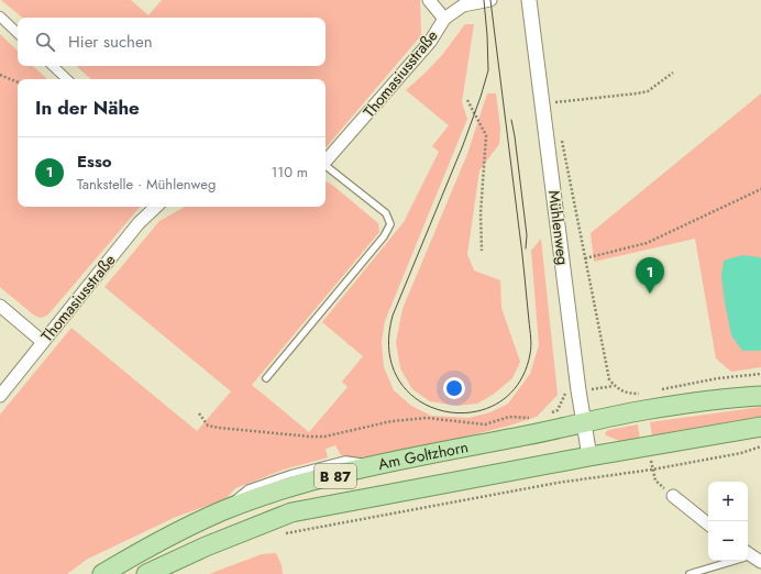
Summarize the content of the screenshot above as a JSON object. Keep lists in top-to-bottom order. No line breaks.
{"streets":{"main road":["Am Goltzhorn","B 87"],"street":["Thomasiusstraße","Mühlenweg"]},"crossings":[["Mühlenweg","Am Goltzhorn"]],"page":{"search":"Hier suchen","heading":"In der Nähe","list":[{"mark":"1","name":"Esso","note":"Tankstelle · Mühlenweg","value":"110 m"}],"pins":"1","map_buttons":["+","−"]}}
